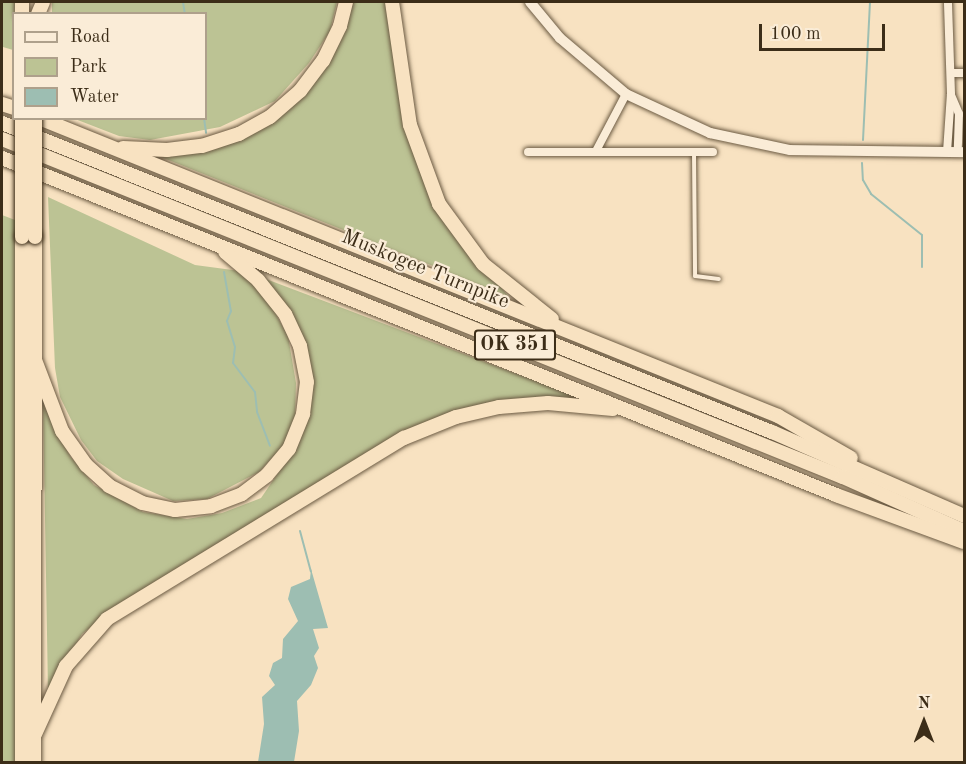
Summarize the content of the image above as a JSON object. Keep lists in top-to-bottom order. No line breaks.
{"streets":{"highway":["Muskogee Turnpike","OK 351"]},"legend":["Road","Park","Water"],"scale_bar":"100 m","north":"top"}
